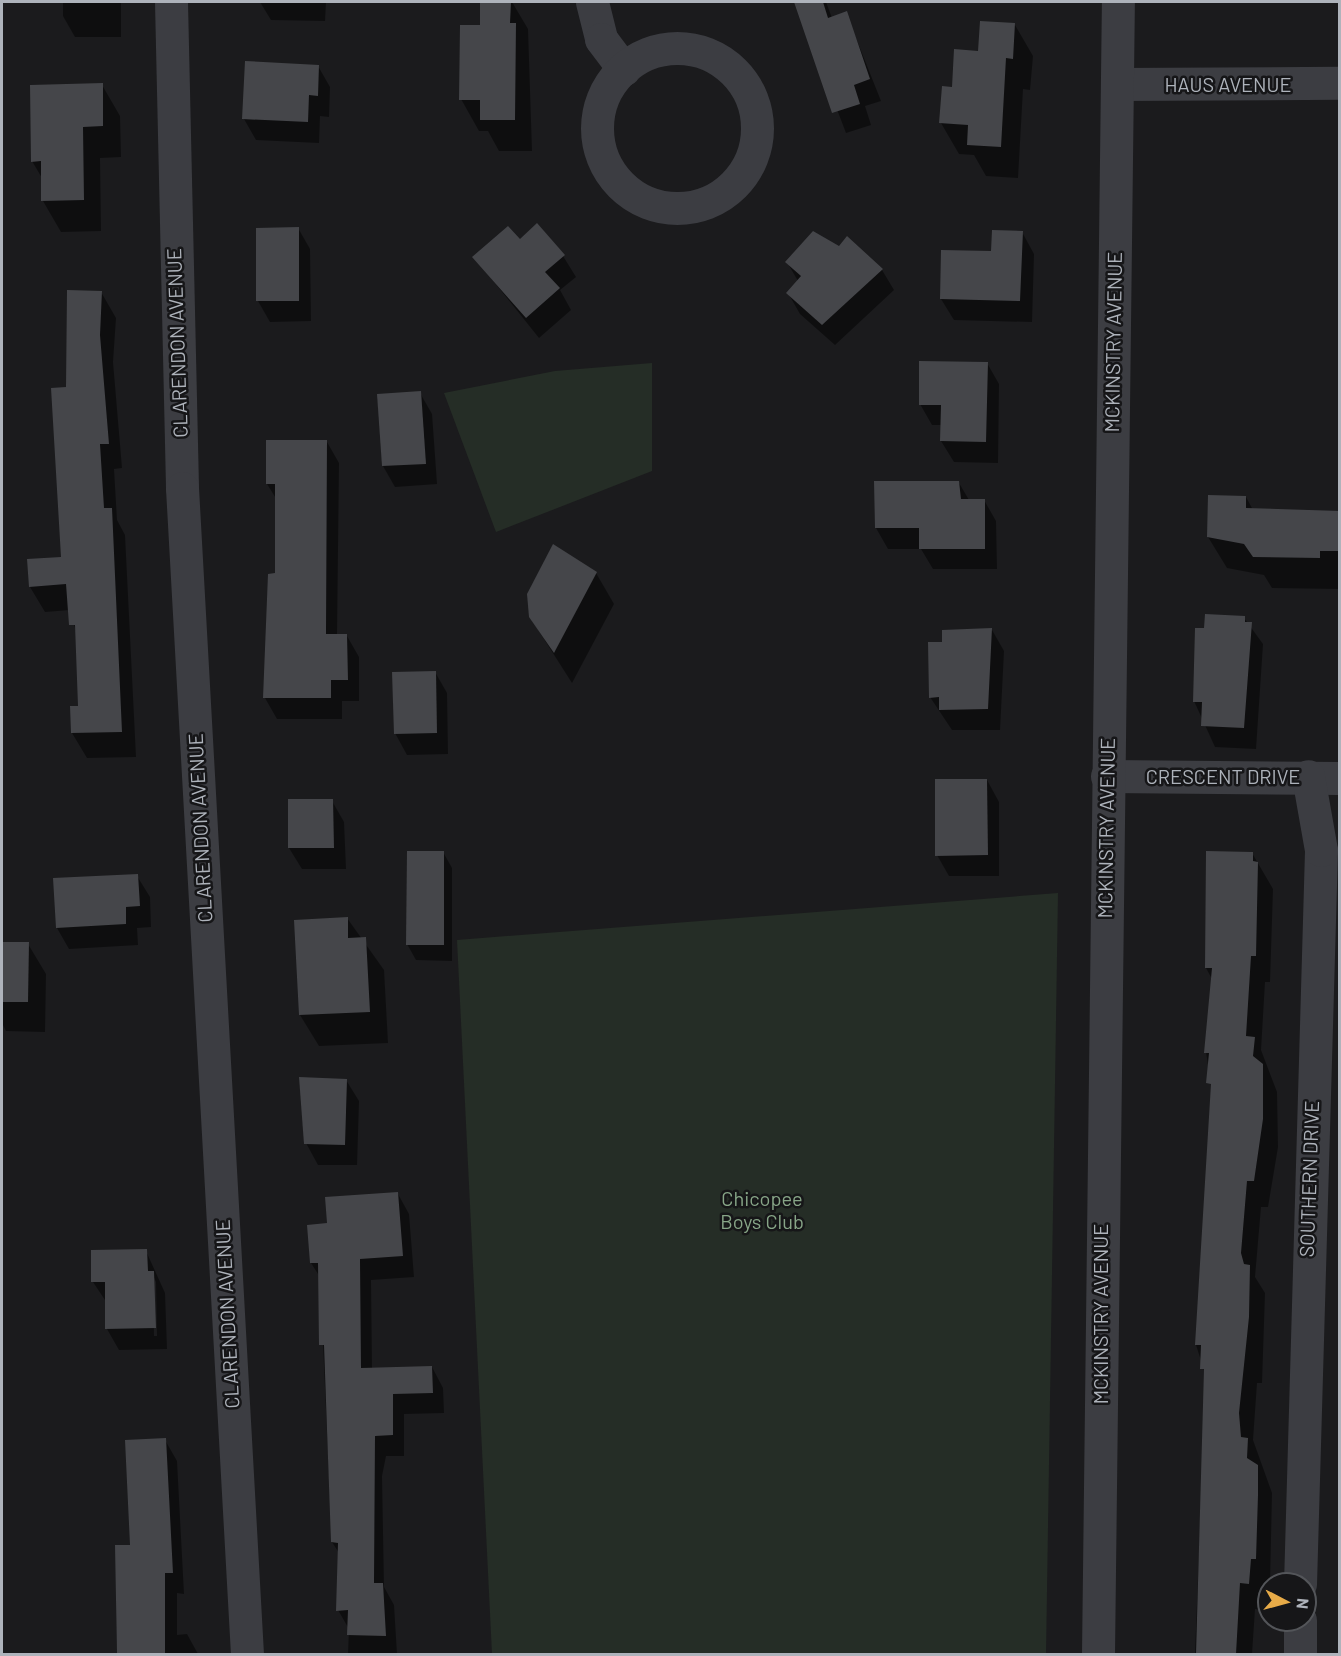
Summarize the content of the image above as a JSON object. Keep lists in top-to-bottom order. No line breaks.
{"streets":{"street":["HAUS AVENUE","MCKINSTRY AVENUE","CLARENDON AVENUE","CRESCENT DRIVE","SOUTHERN DRIVE"]},"crossings":[["HAUS AVENUE","MCKINSTRY AVENUE"],["MCKINSTRY AVENUE","CRESCENT DRIVE"],["CRESCENT DRIVE","SOUTHERN DRIVE"]],"parks":["Chicopee Boys Club"],"north":"right"}
